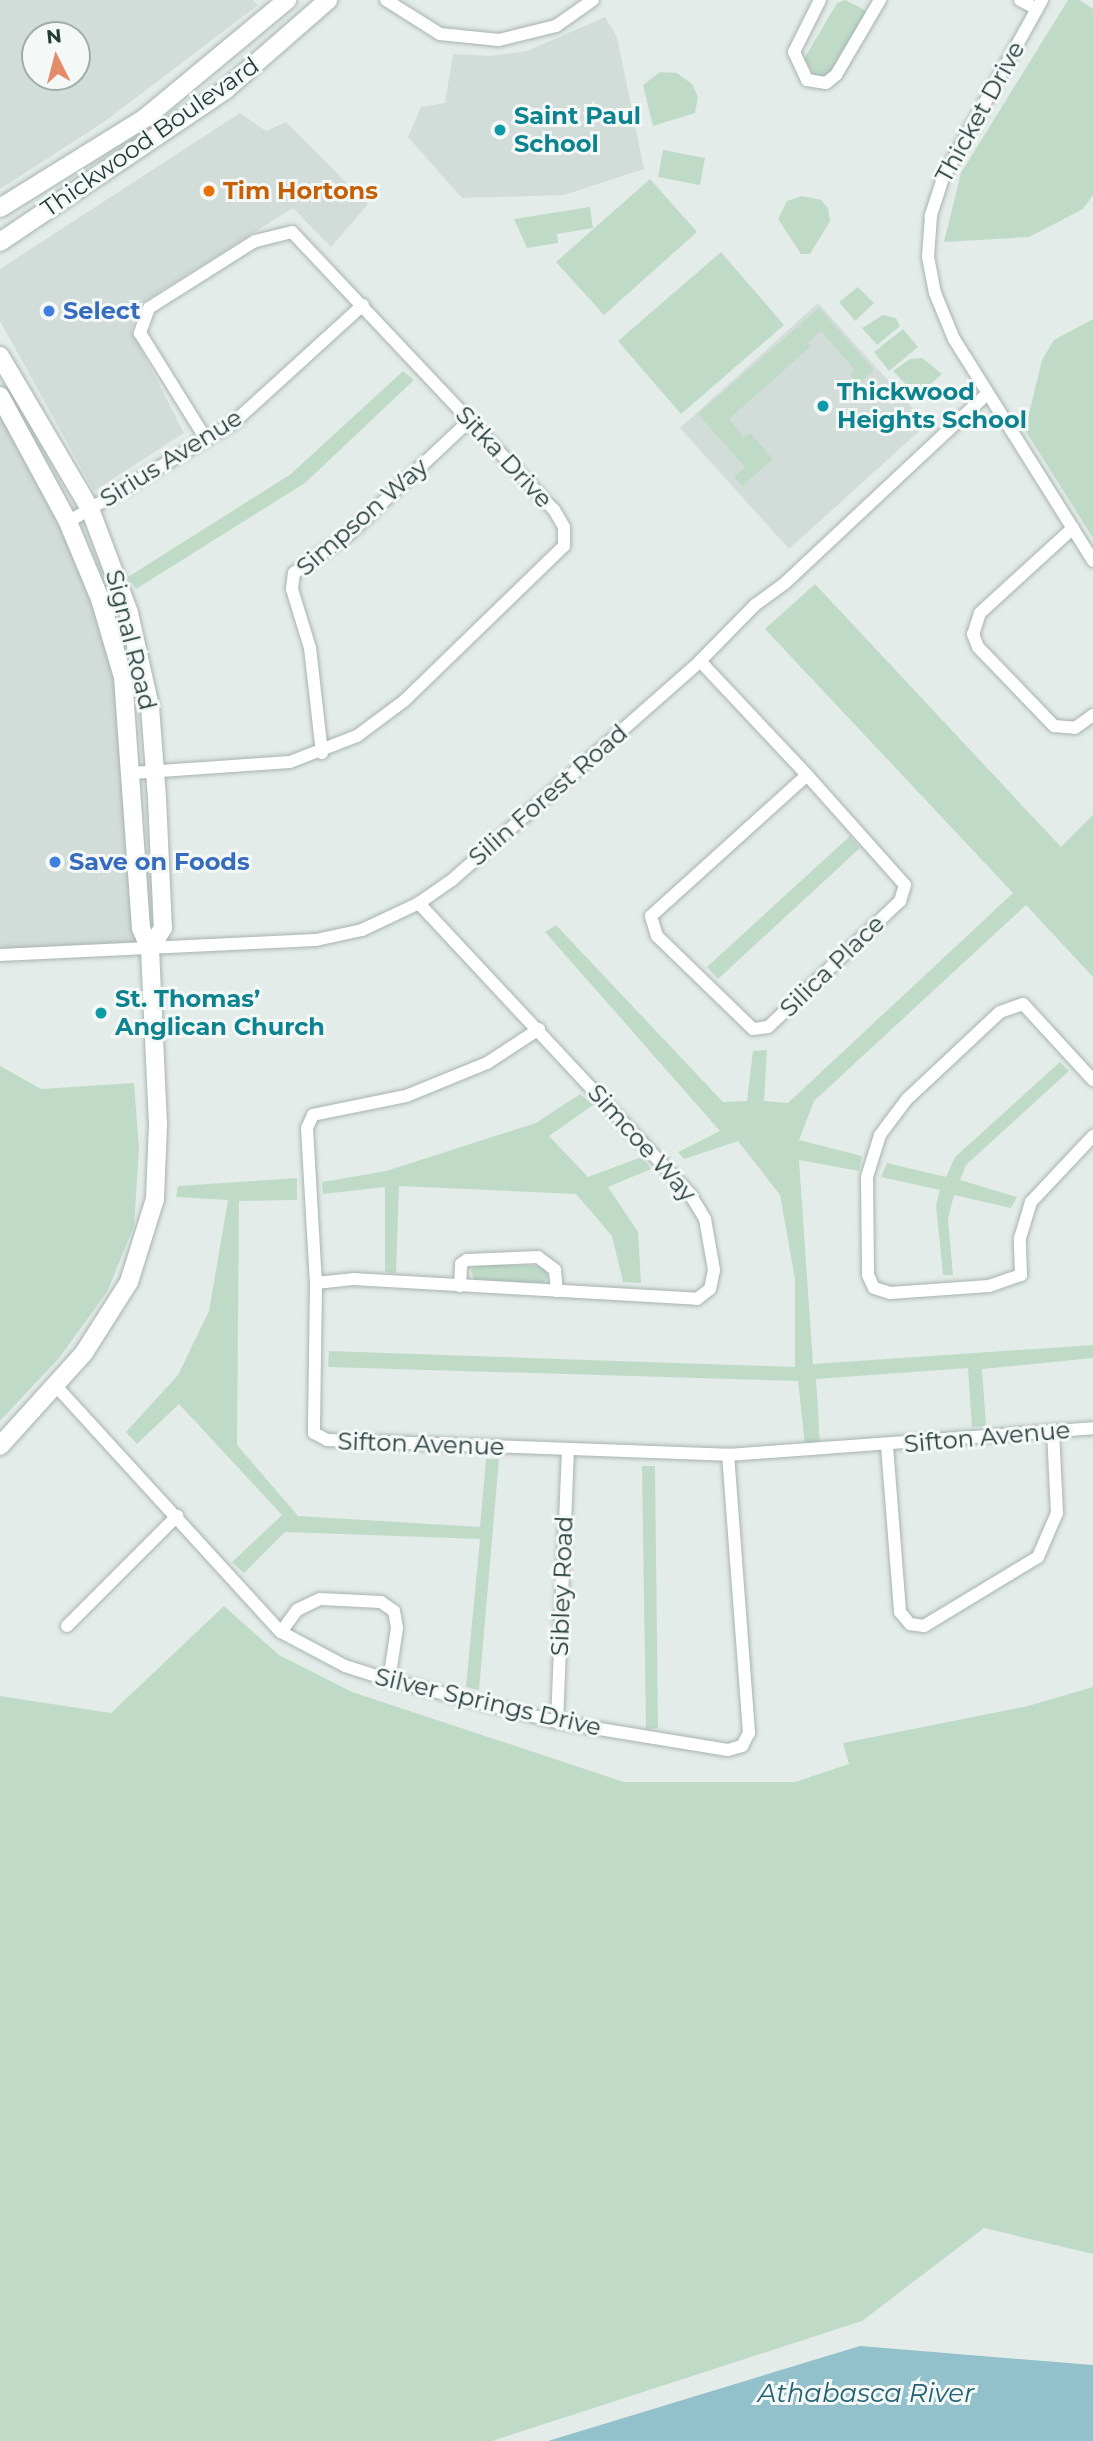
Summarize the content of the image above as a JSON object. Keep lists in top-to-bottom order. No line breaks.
{"streets":{"street":["Thicket Drive","Thickwood Boulevard","Sitka Drive","Sirius Avenue","Simpson Way","Signal Road","Silin Forest Road","Silica Place","Simcoe Way","Sifton Avenue","Sibley Road","Silver Springs Drive"]},"crossings":[["Thicket Drive","Silin Forest Road"],["Sitka Drive","Sirius Avenue"],["Sitka Drive","Simpson Way"],["Sitka Drive","Signal Road"],["Sirius Avenue","Signal Road"],["Signal Road","Silin Forest Road"],["Signal Road","Silver Springs Drive"],["Silin Forest Road","Silica Place"],["Silin Forest Road","Simcoe Way"],["Simcoe Way","Sifton Avenue"],["Sifton Avenue","Sibley Road"],["Sifton Avenue","Silver Springs Drive"],["Sibley Road","Silver Springs Drive"]],"water":["Athabasca River"],"places":["Saint Paul School","Tim Hortons","Select","Thickwood Heights School","Save on Foods","St. Thomas’ Anglican Church"],"north":"top"}
